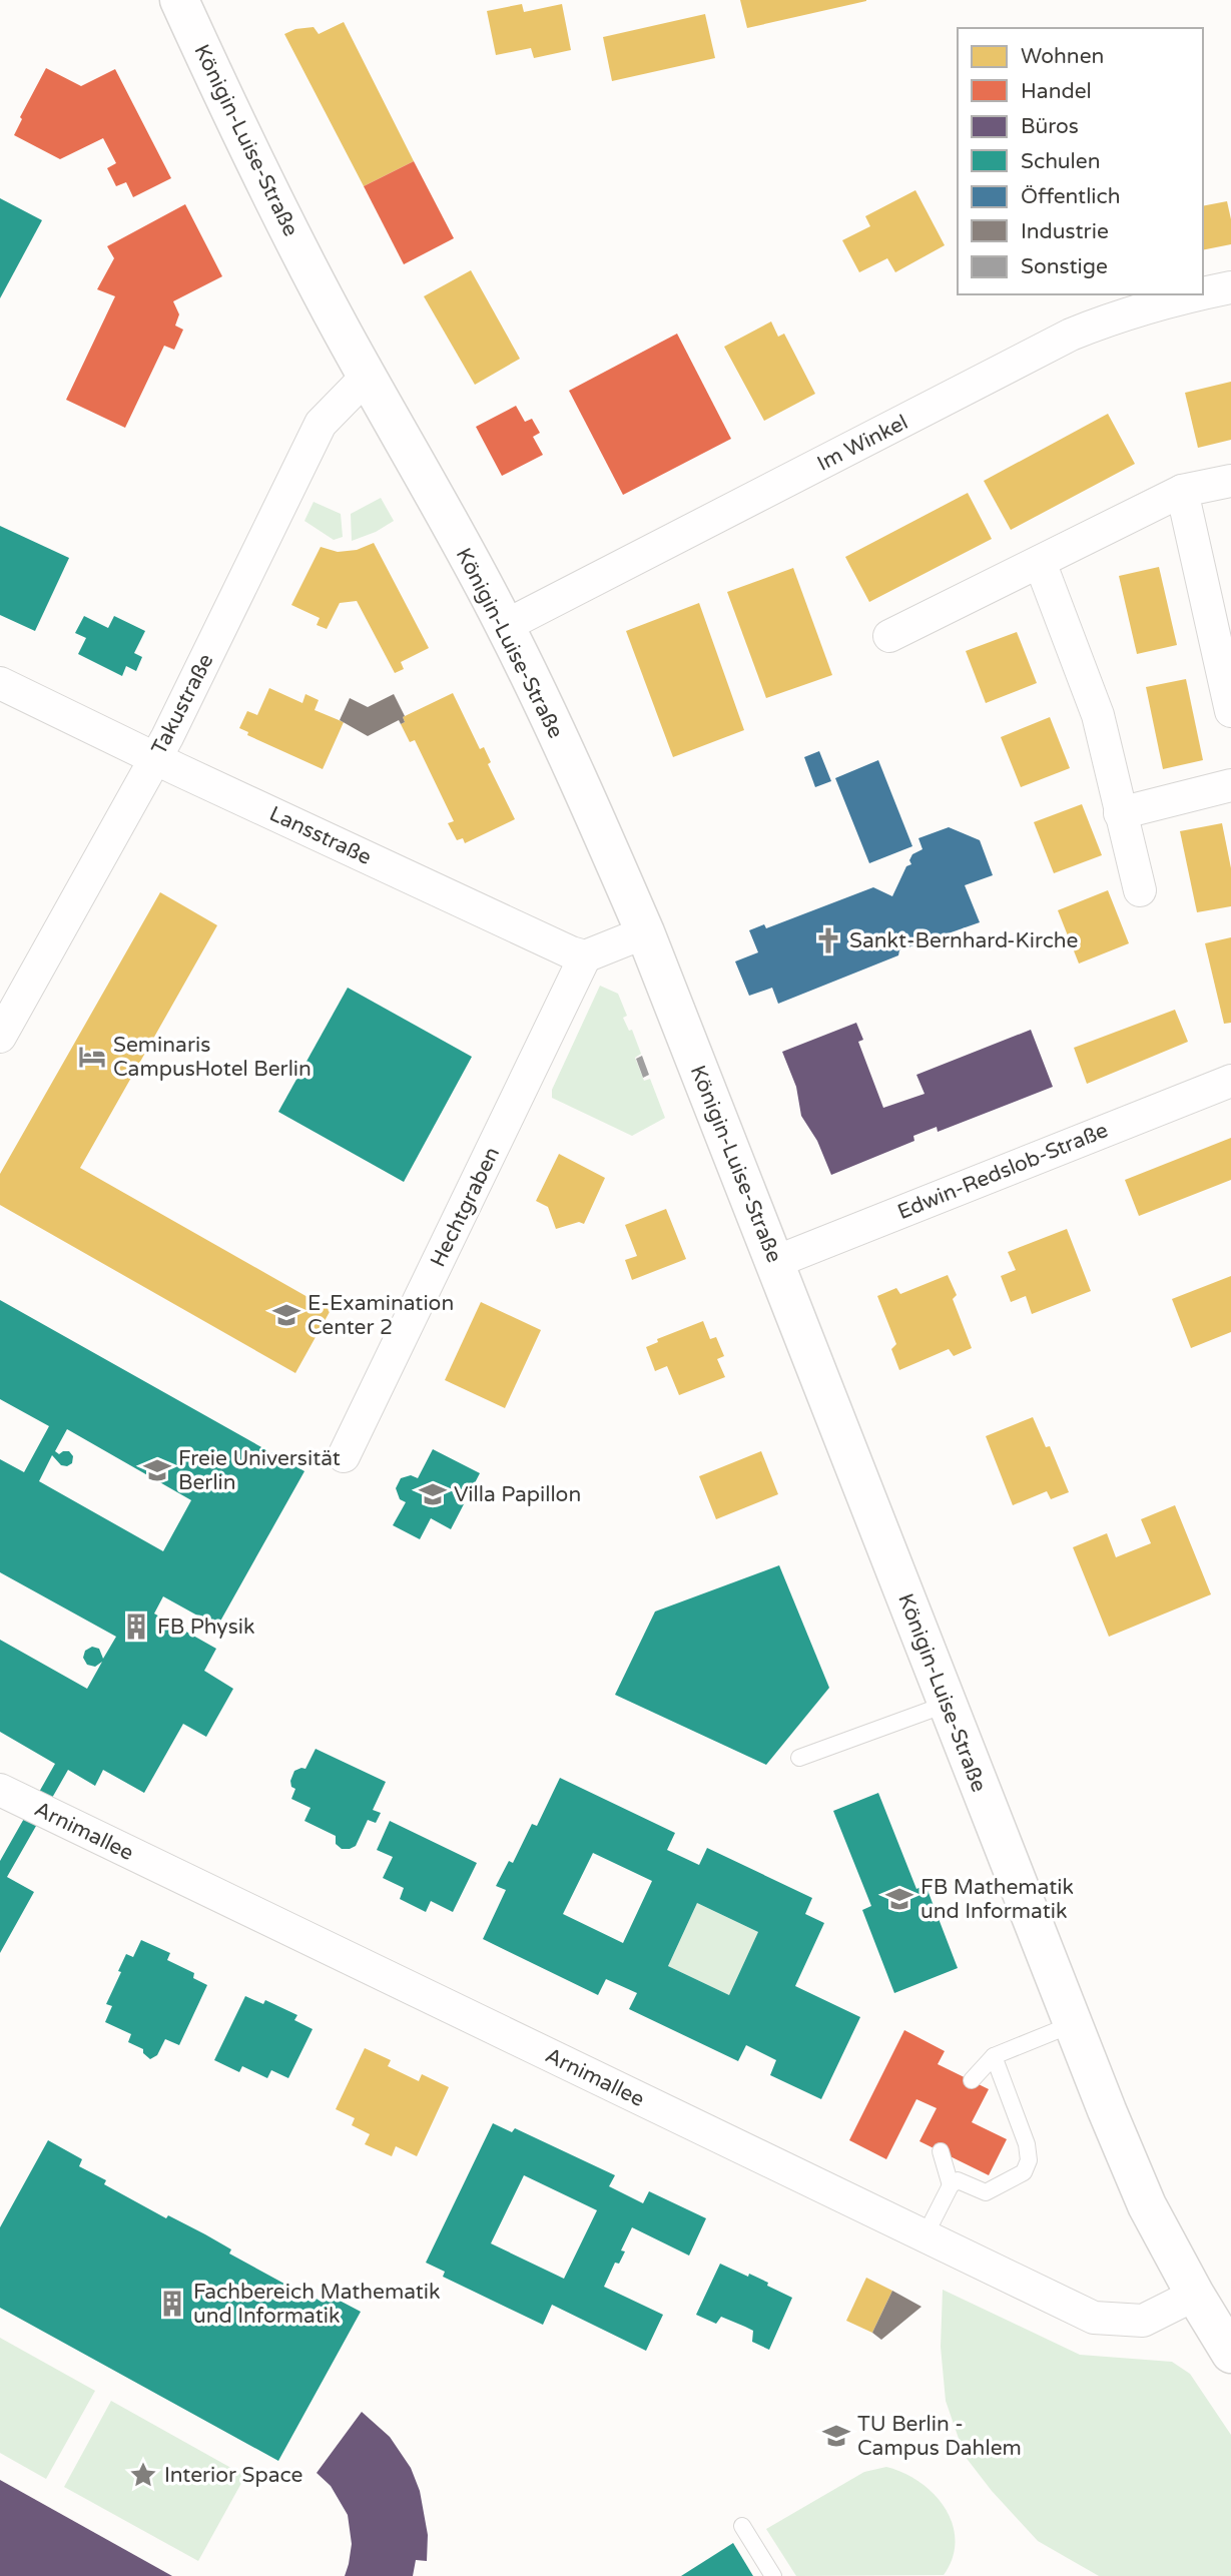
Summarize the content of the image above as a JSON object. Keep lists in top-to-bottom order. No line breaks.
{"streets":{"main road":["Königin-Luise-Straße"],"street":["Im Winkel","Takustraße","Lansstraße","Edwin-Redslob-Straße","Hechtgraben","Arnimallee"]},"crossings":[["Königin-Luise-Straße","Im Winkel"],["Königin-Luise-Straße","Takustraße"],["Königin-Luise-Straße","Edwin-Redslob-Straße"],["Königin-Luise-Straße","Arnimallee"],["Takustraße","Lansstraße"],["Lansstraße","Hechtgraben"]],"places":{"church":["Sankt-Bernhard-Kirche"],"hotel":["Seminaris CampusHotel Berlin"],"school or university":["E-Examination Center 2","Freie Universität Berlin","Villa Papillon","FB Mathematik und Informatik","TU Berlin - Campus Dahlem"],"building":["FB Physik","Fachbereich Mathematik und Informatik"],"place":["Interior Space"]},"legend":["Wohnen","Handel","Büros","Schulen","Öffentlich","Industrie","Sonstige"]}
